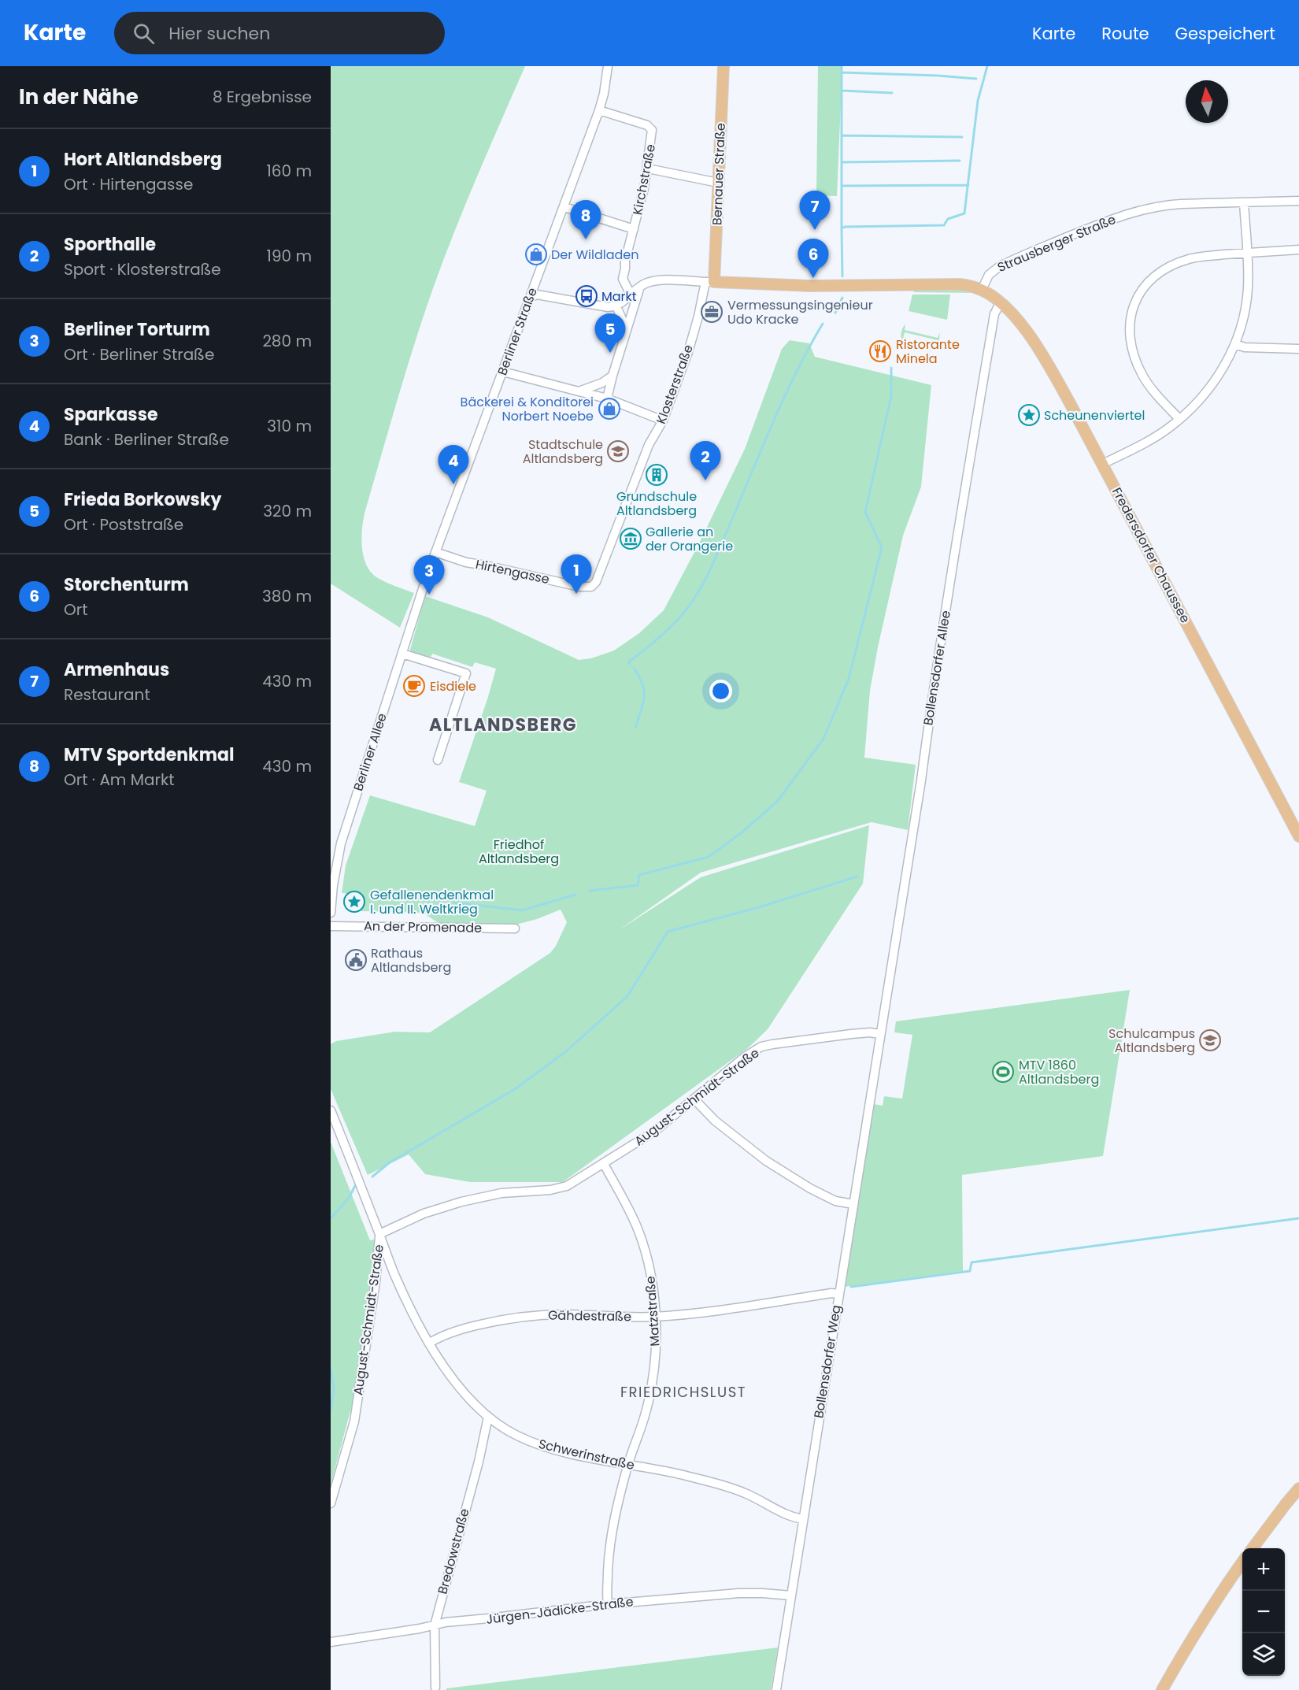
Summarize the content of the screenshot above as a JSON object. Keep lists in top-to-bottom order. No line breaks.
{"streets":{"main road":["Bernauer Straße","Fredersdorfer Chaussee"],"street":["Kirchstraße","Strausberger Straße","Berliner Straße","Klosterstraße","Hirtengasse","Bollensdorfer Allee","Berliner Allee","An der Promenade","August-Schmidt-Straße","Matzstraße","Gähdestraße","Bollensdorfer Weg","Schwerinstraße","Bredowstraße","Jürgen-Jädicke-Straße"]},"crossings":[["Bernauer Straße","Klosterstraße"],["Kirchstraße","Berliner Straße"],["Strausberger Straße","Fredersdorfer Chaussee"],["Berliner Straße","Hirtengasse"],["Berliner Straße","Berliner Allee"],["Klosterstraße","Hirtengasse"],["Fredersdorfer Chaussee","Bollensdorfer Allee"],["Bollensdorfer Allee","August-Schmidt-Straße"],["Bollensdorfer Allee","Bollensdorfer Weg"],["August-Schmidt-Straße","Matzstraße"],["August-Schmidt-Straße","Bollensdorfer Weg"],["August-Schmidt-Straße","Schwerinstraße"],["Matzstraße","Gähdestraße"],["Matzstraße","Schwerinstraße"],["Matzstraße","Jürgen-Jädicke-Straße"],["Gähdestraße","Bollensdorfer Weg"],["Gähdestraße","Schwerinstraße"],["Bollensdorfer Weg","Schwerinstraße"],["Bollensdorfer Weg","Jürgen-Jädicke-Straße"],["Schwerinstraße","Bredowstraße"],["Bredowstraße","Jürgen-Jädicke-Straße"]],"districts":["ALTLANDSBERG","FRIEDRICHSLUST"],"parks":["Friedhof Altlandsberg"],"places":{"shop":["Der Wildladen","Bäckerei & Konditorei Norbert Noebe"],"bus stop":["Markt"],"office":["Vermessungsingenieur Udo Kracke"],"restaurant":["Ristorante Minela"],"place":["Scheunenviertel","Gefallenendenkmal I. und II. Weltkrieg"],"school or university":["Stadtschule Altlandsberg","Schulcampus Altlandsberg"],"building":["Grundschule Altlandsberg"],"museum":["Gallerie an der Orangerie"],"cafe":["Eisdiele"],"public building":["Rathaus Altlandsberg"],"sports":["MTV 1860 Altlandsberg"]},"north":"top","page":{"header":"Karte","search":"Hier suchen","nav":["Karte","Route","Gespeichert"],"heading":["In der Nähe","8 Ergebnisse"],"list":[{"mark":"1","name":"Hort Altlandsberg","note":"Ort · Hirtengasse","value":"160 m"},{"mark":"2","name":"Sporthalle","note":"Sport · Klosterstraße","value":"190 m"},{"mark":"3","name":"Berliner Torturm","note":"Ort · Berliner Straße","value":"280 m"},{"mark":"4","name":"Sparkasse","note":"Bank · Berliner Straße","value":"310 m"},{"mark":"5","name":"Frieda Borkowsky","note":"Ort · Poststraße","value":"320 m"},{"mark":"6","name":"Storchenturm","note":"Ort","value":"380 m"},{"mark":"7","name":"Armenhaus","note":"Restaurant","value":"430 m"},{"mark":"8","name":"MTV Sportdenkmal","note":"Ort · Am Markt","value":"430 m"}],"pins":["7","8","6","5","2","4","1","3"],"map_buttons":["+","−"]}}
